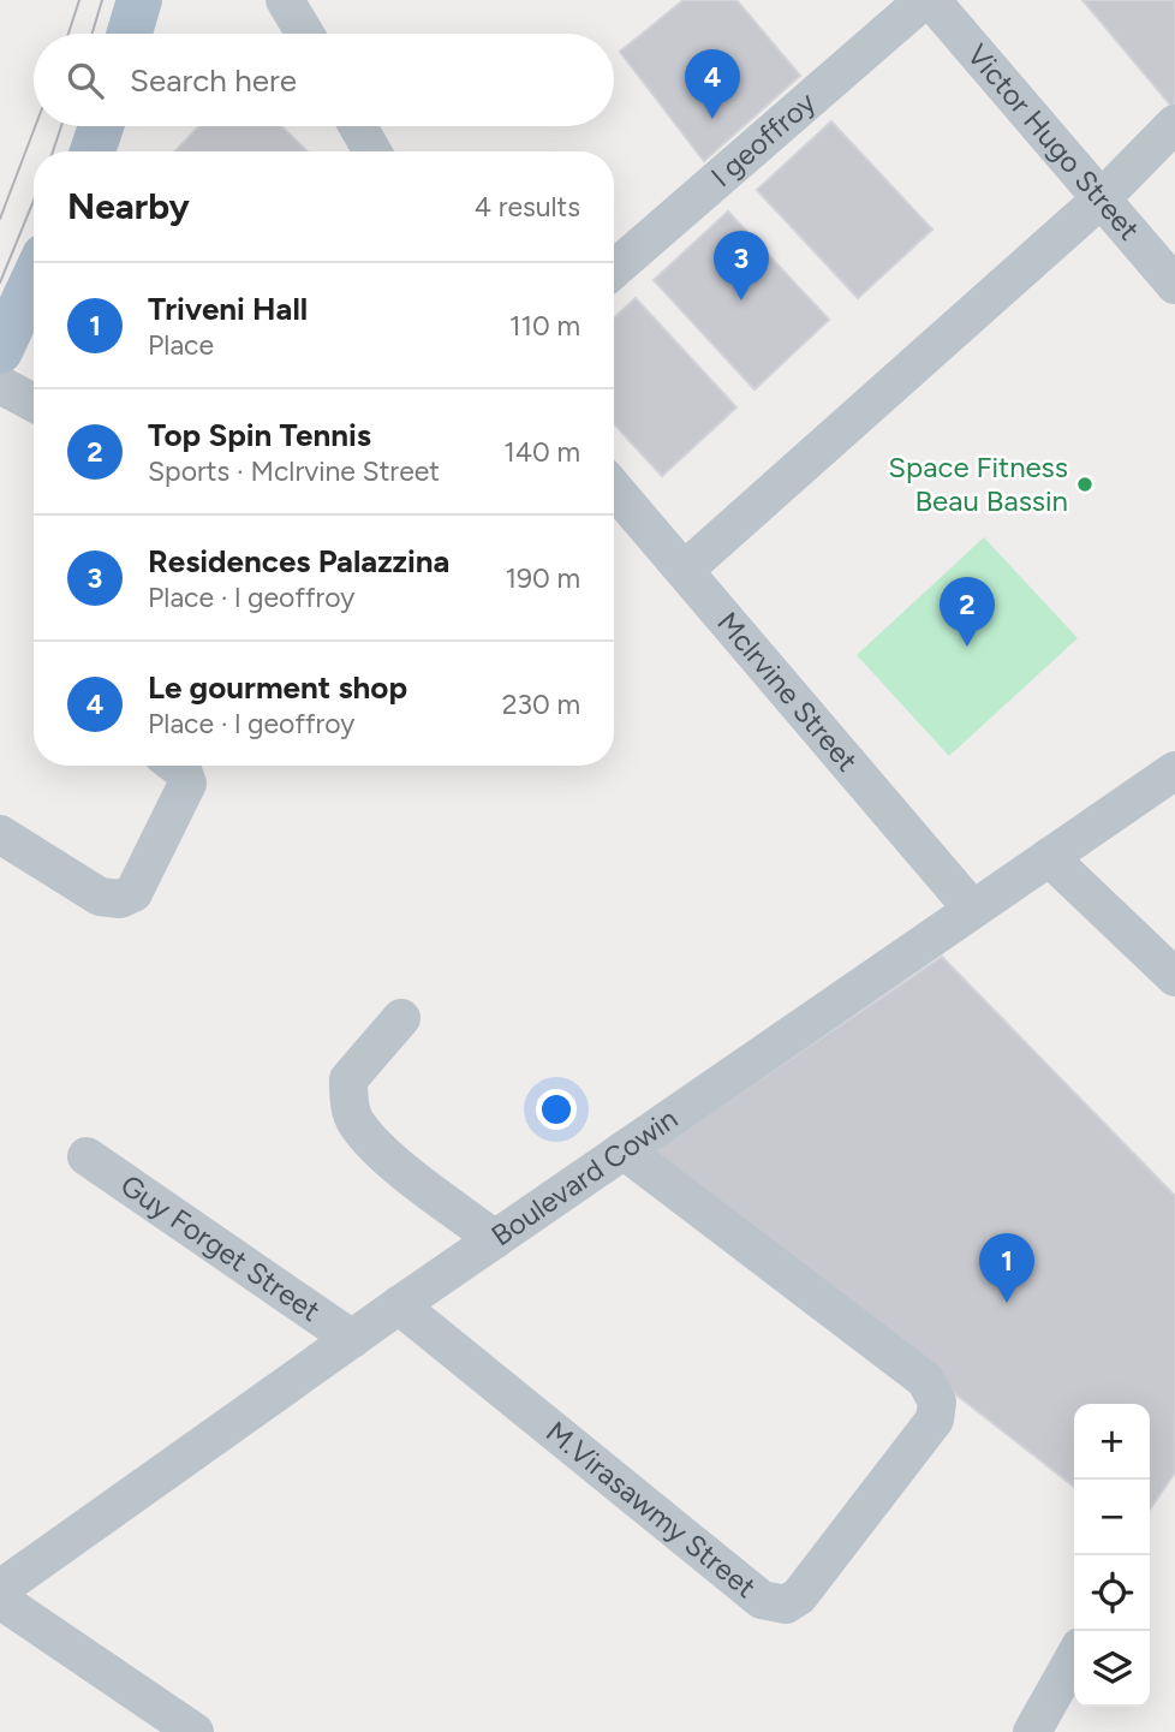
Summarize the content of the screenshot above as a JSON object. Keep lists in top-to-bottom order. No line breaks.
{"streets":{"street":["l geoffroy","Victor Hugo Street","Mclrvine Street","Boulevard Cowin","Guy Forget Street","M.Virasawmy Street"]},"crossings":[["l geoffroy","Victor Hugo Street"],["Mclrvine Street","Boulevard Cowin"],["Boulevard Cowin","Guy Forget Street"],["Boulevard Cowin","M.Virasawmy Street"]],"places":["Space Fitness Beau Bassin"],"page":{"search":"Search here","pins":["4","3","2","1"],"heading":["Nearby","4 results"],"list":[{"mark":"1","name":"Triveni Hall","note":"Place","value":"110 m"},{"mark":"2","name":"Top Spin Tennis","note":"Sports · Mclrvine Street","value":"140 m"},{"mark":"3","name":"Residences Palazzina","note":"Place · l geoffroy","value":"190 m"},{"mark":"4","name":"Le gourment shop","note":"Place · l geoffroy","value":"230 m"}],"map_buttons":["+","−"]}}
